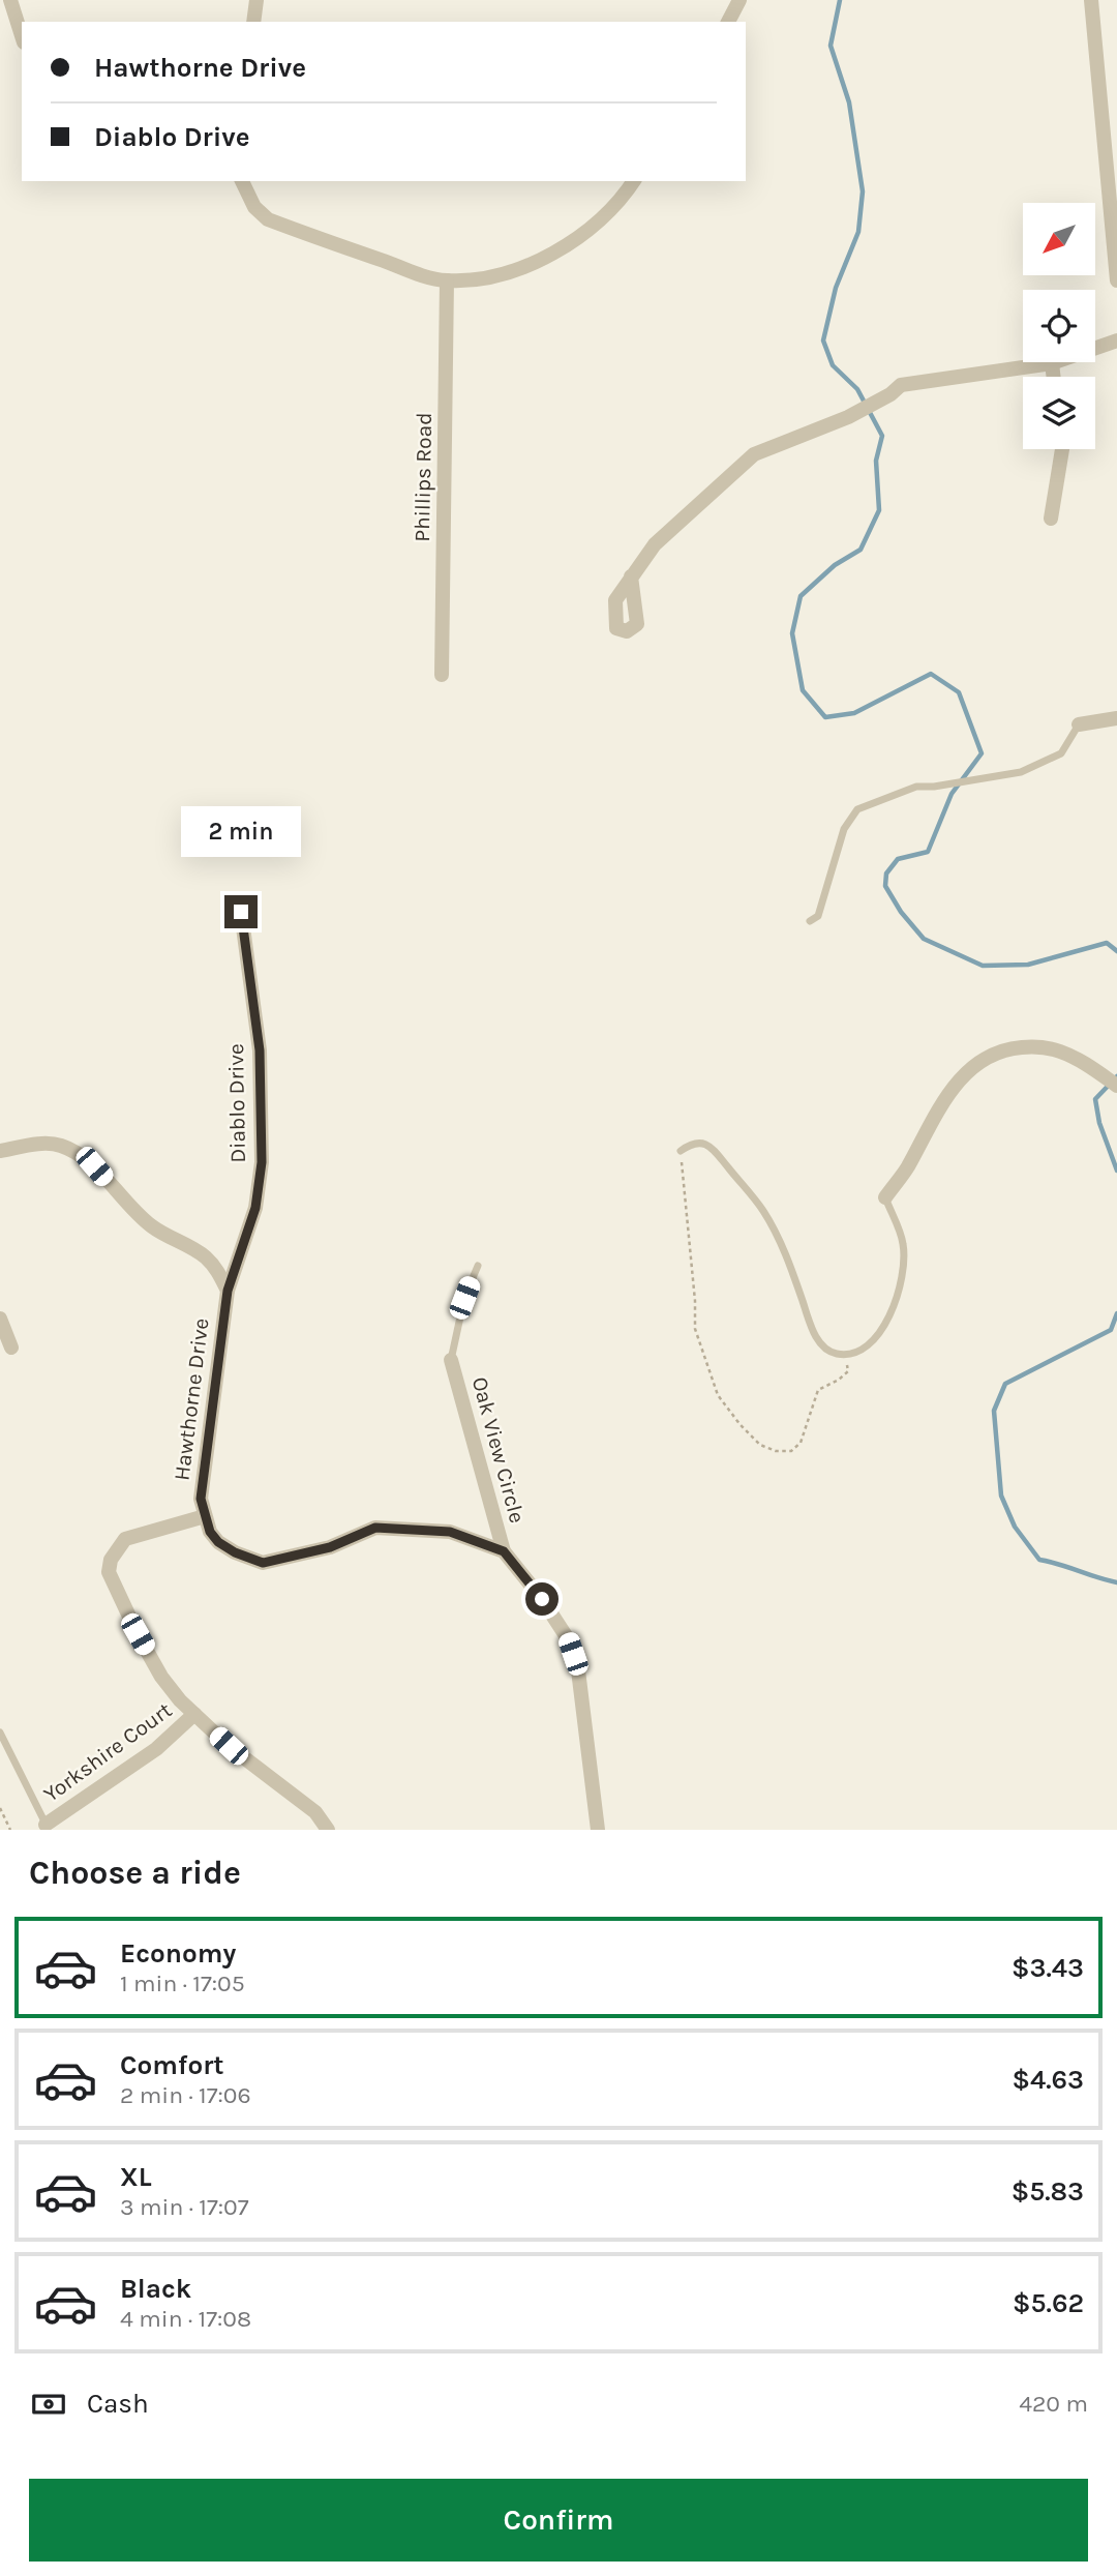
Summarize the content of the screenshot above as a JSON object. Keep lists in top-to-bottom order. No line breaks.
{"streets":{"street":["Phillips Road","Diablo Drive","Hawthorne Drive","Oak View Circle","Yorkshire Court"]},"crossings":[["Diablo Drive","Hawthorne Drive"]],"north":"bottom left","page":{"banner":["Hawthorne Drive","Diablo Drive"],"bubble":"2 min","heading":"Choose a ride","list":[{"name":"Economy","note":"1 min · 17:05","value":"$3.43"},{"name":"Comfort","note":"2 min · 17:06","value":"$4.63"},{"name":"XL","note":"3 min · 17:07","value":"$5.83"},{"name":"Black","note":"4 min · 17:08","value":"$5.62"}],"pay":["Cash","420 m"],"buttons":"Confirm"}}
